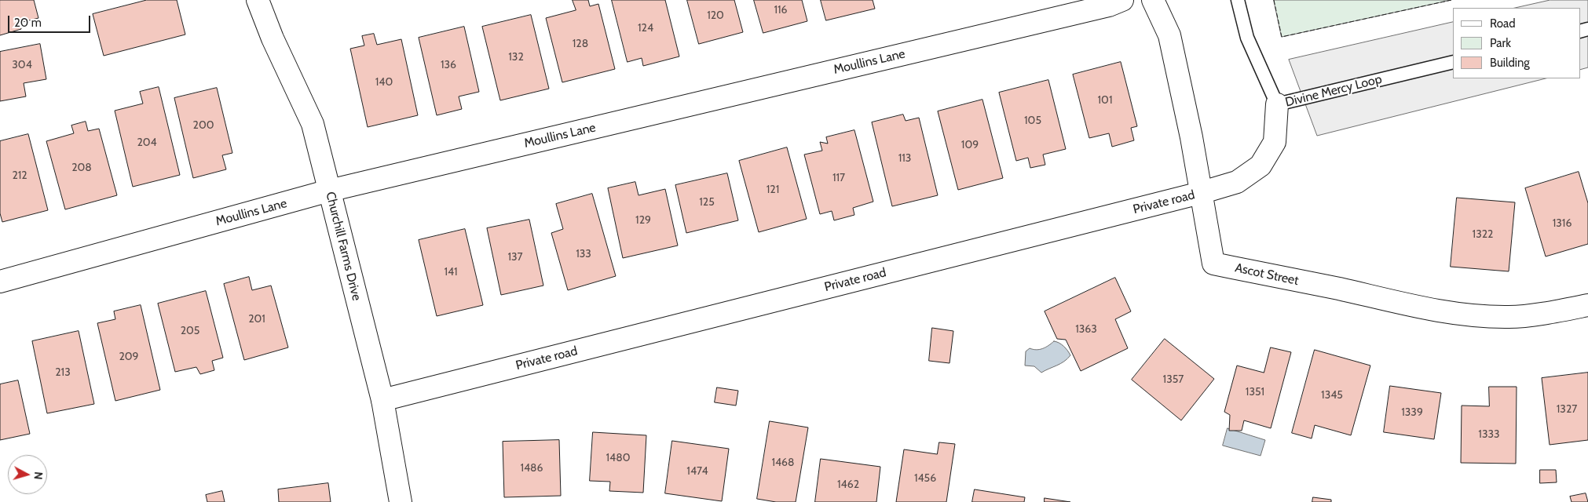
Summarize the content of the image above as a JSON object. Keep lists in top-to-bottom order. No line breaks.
{"streets":{"street":["Moullins Lane","Private road","Churchill Farms Drive","Ascot Street"],"lane":["Divine Mercy Loop"]},"crossings":[["Moullins Lane","Churchill Farms Drive"],["Divine Mercy Loop","Private road"],["Private road","Churchill Farms Drive"],["Private road","Ascot Street"]],"house_numbers":["116","120","124","128","132","304","136","140","101","105","200","204","109","113","208","212","117","121","125","129","1316","1322","133","137","141","201","1363","205","209","213","1357","1351","1345","1327","1339","1333","1480","1468","1486","1474","1456","1462"],"legend":["Road","Park","Building"],"scale_bar":"20 m","north":"right"}
